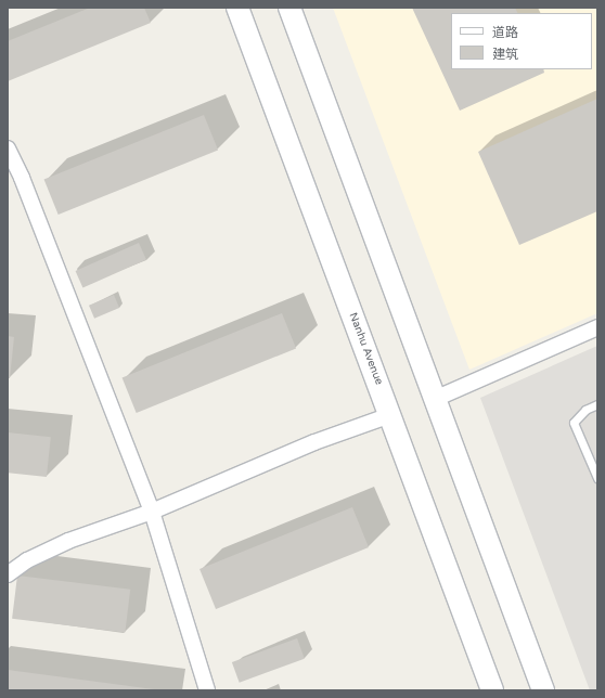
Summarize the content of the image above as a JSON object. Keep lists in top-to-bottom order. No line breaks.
{"streets":{"main road":["Nanhu Avenue"]},"legend":["道路","建筑"]}
